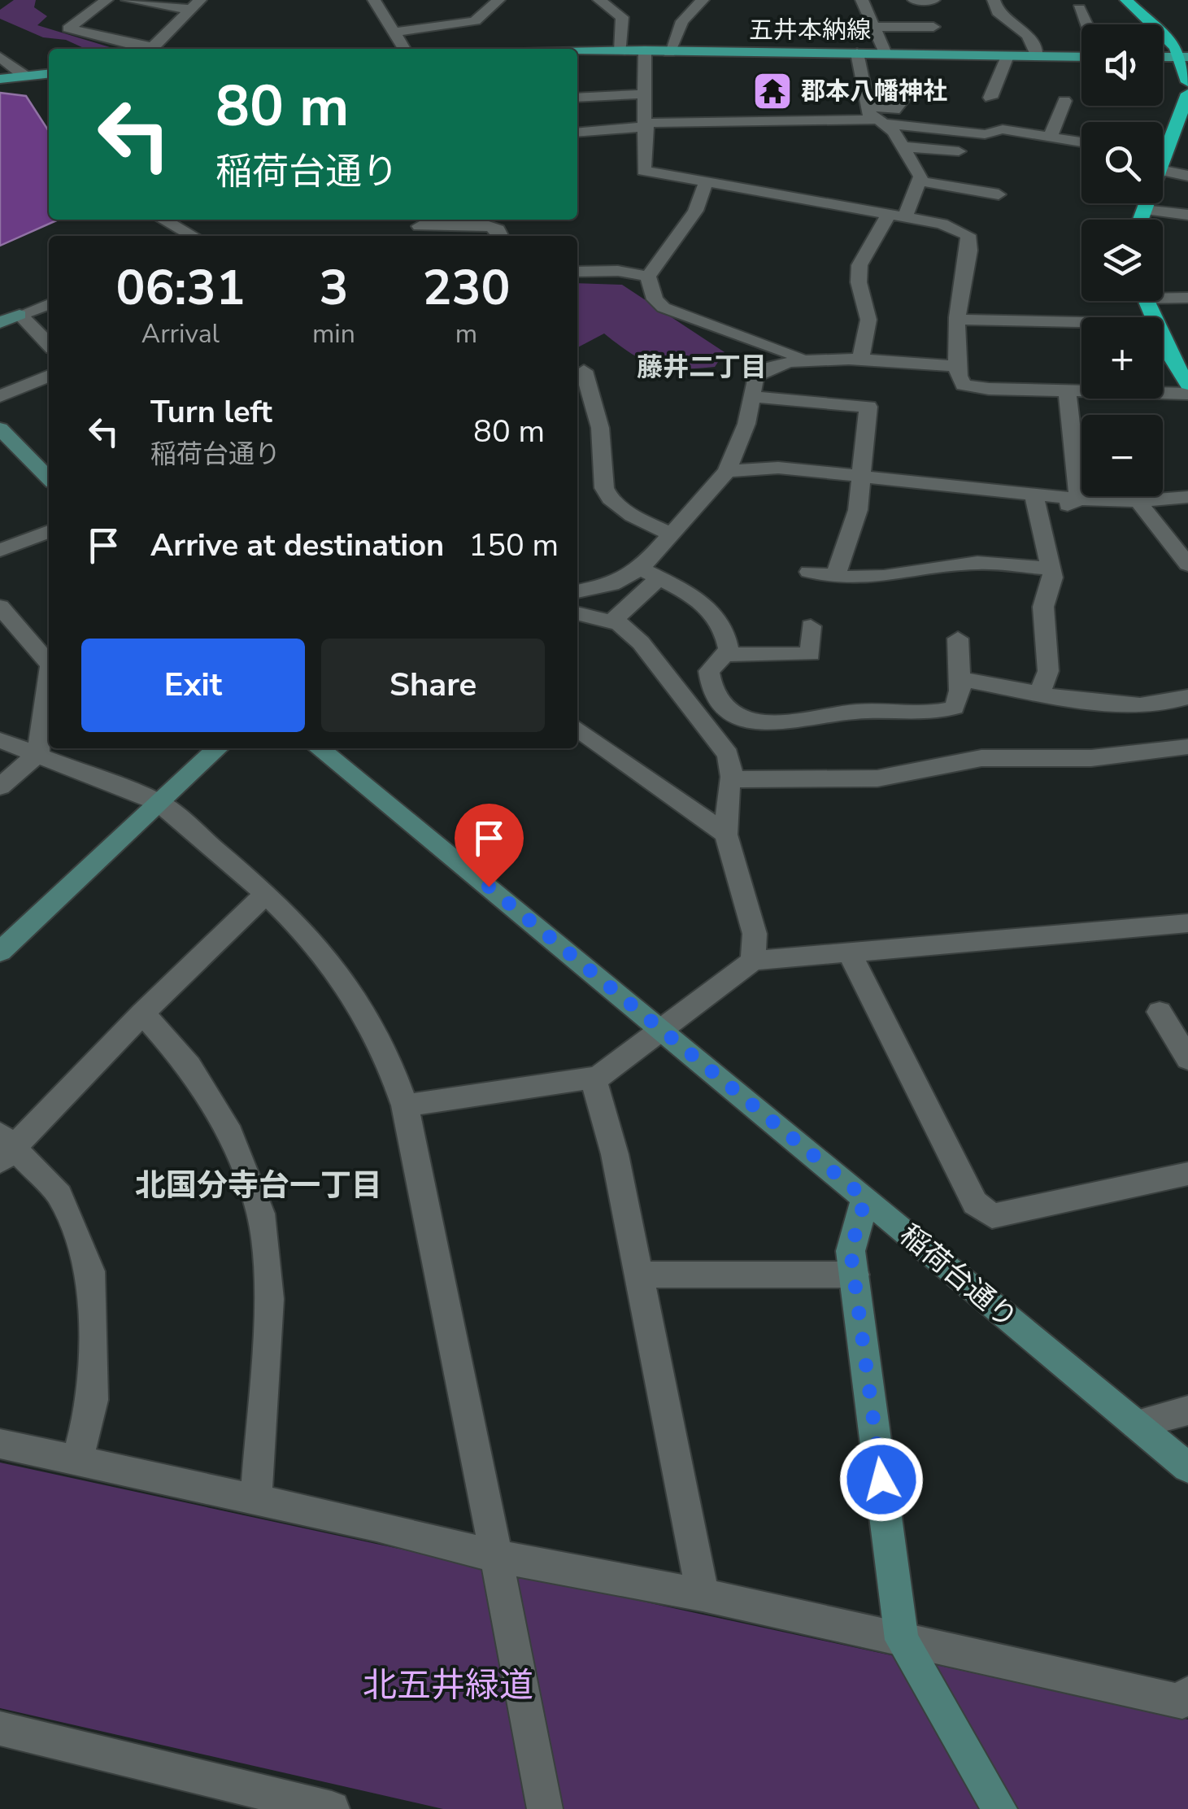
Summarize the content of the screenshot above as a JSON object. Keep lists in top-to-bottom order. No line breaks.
{"streets":{"main road":["五井本納線"],"street":["稲荷台通り"]},"districts":["藤井二丁目","北国分寺台一丁目"],"parks":["北五井緑道"],"places":{"temple":["郡本八幡神社"]},"page":{"map_buttons":["+","−"],"turn":["80 m","稲荷台通り"],"eta":["06:31","Arrival","3","min","230","m"],"list":[{"name":"Turn left","note":"稲荷台通り","value":"80 m"},{"name":"Arrive at destination","value":"150 m"}],"buttons":["Exit","Share"]}}
